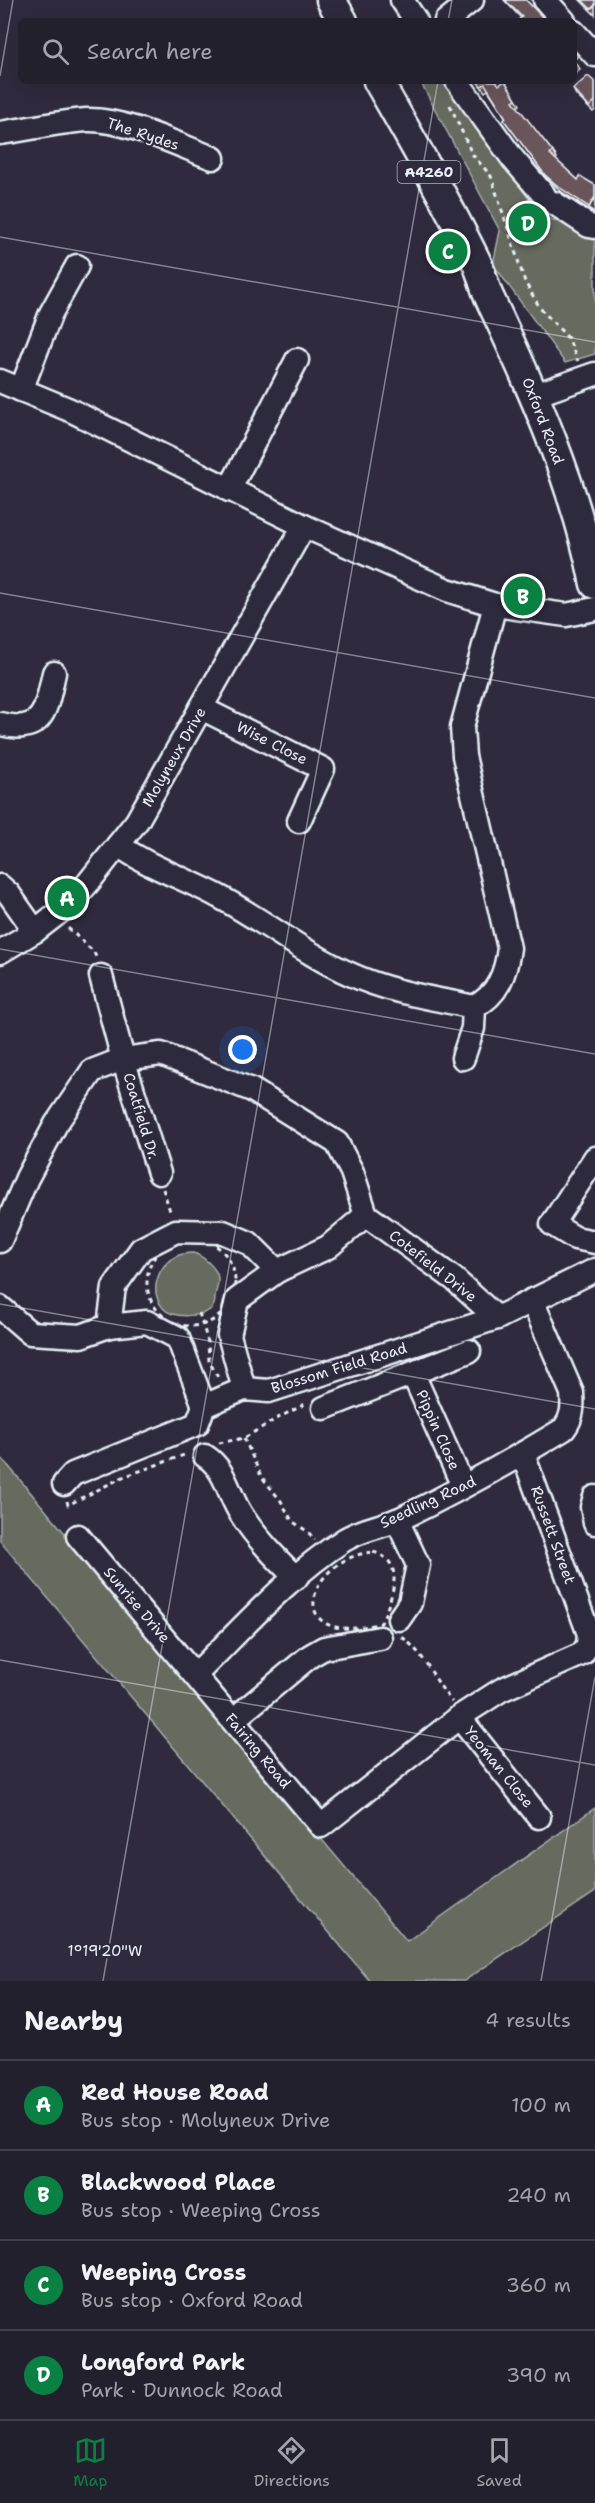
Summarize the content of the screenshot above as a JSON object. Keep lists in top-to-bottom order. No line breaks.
{"streets":{"main road":["A4260","Oxford Road"],"street":["The Rydes","Wise Close","Molyneux Drive","Coatfield Dr.","Cotefield Drive","Blossom Field Road","Pippin Close","Seedling Road","Russett Street","Sunrise Drive","Fairing Road","Yeoman Close"]},"crossings":[["Wise Close","Molyneux Drive"],["Cotefield Drive","Blossom Field Road"],["Pippin Close","Seedling Road"],["Seedling Road","Russett Street"],["Seedling Road","Sunrise Drive"],["Seedling Road","Fairing Road"],["Russett Street","Fairing Road"],["Russett Street","Yeoman Close"],["Sunrise Drive","Fairing Road"],["Fairing Road","Yeoman Close"]],"page":{"search":"Search here","pins":["D","C","B","A"],"heading":["Nearby","4 results"],"list":[{"mark":"A","name":"Red House Road","note":"Bus stop · Molyneux Drive","value":"100 m"},{"mark":"B","name":"Blackwood Place","note":"Bus stop · Weeping Cross","value":"240 m"},{"mark":"C","name":"Weeping Cross","note":"Bus stop · Oxford Road","value":"360 m"},{"mark":"D","name":"Longford Park","note":"Park · Dunnock Road","value":"390 m"}],"nav":["Map","Directions","Saved"]},"coordinates":["1°19'20\"W"]}
